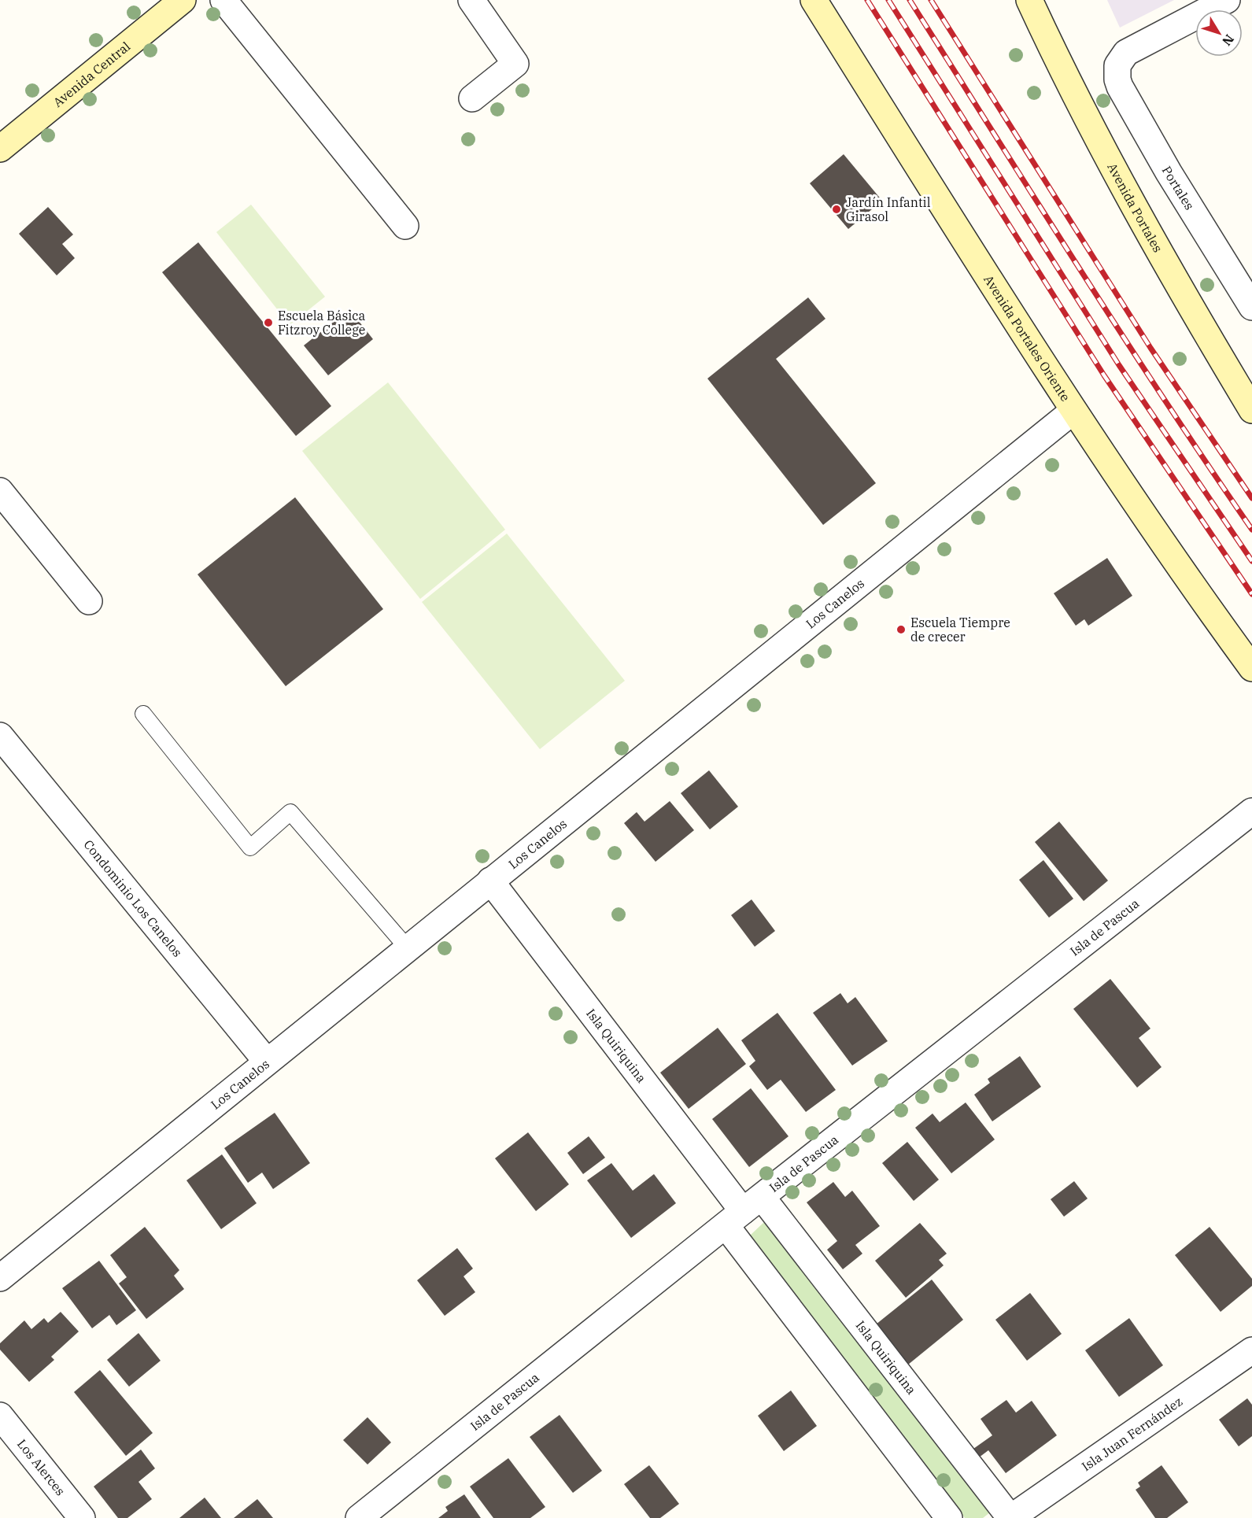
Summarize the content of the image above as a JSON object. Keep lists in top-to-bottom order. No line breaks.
{"streets":{"street":["Avenida Central","Portales","Avenida Portales","Avenida Portales Oriente","Los Canelos","Condominio Los Canelos","Isla de Pascua","Isla Quiriquina","Isla Juan Fernández","Los Alerces"]},"crossings":[["Avenida Portales Oriente","Los Canelos"],["Los Canelos","Condominio Los Canelos"],["Los Canelos","Isla Quiriquina"],["Isla de Pascua","Isla Quiriquina"],["Isla Quiriquina","Isla Juan Fernández"]],"places":["Jardín Infantil Girasol","Escuela Básica Fitzroy College","Escuela Tiempre de crecer"],"north":"bottom right"}
